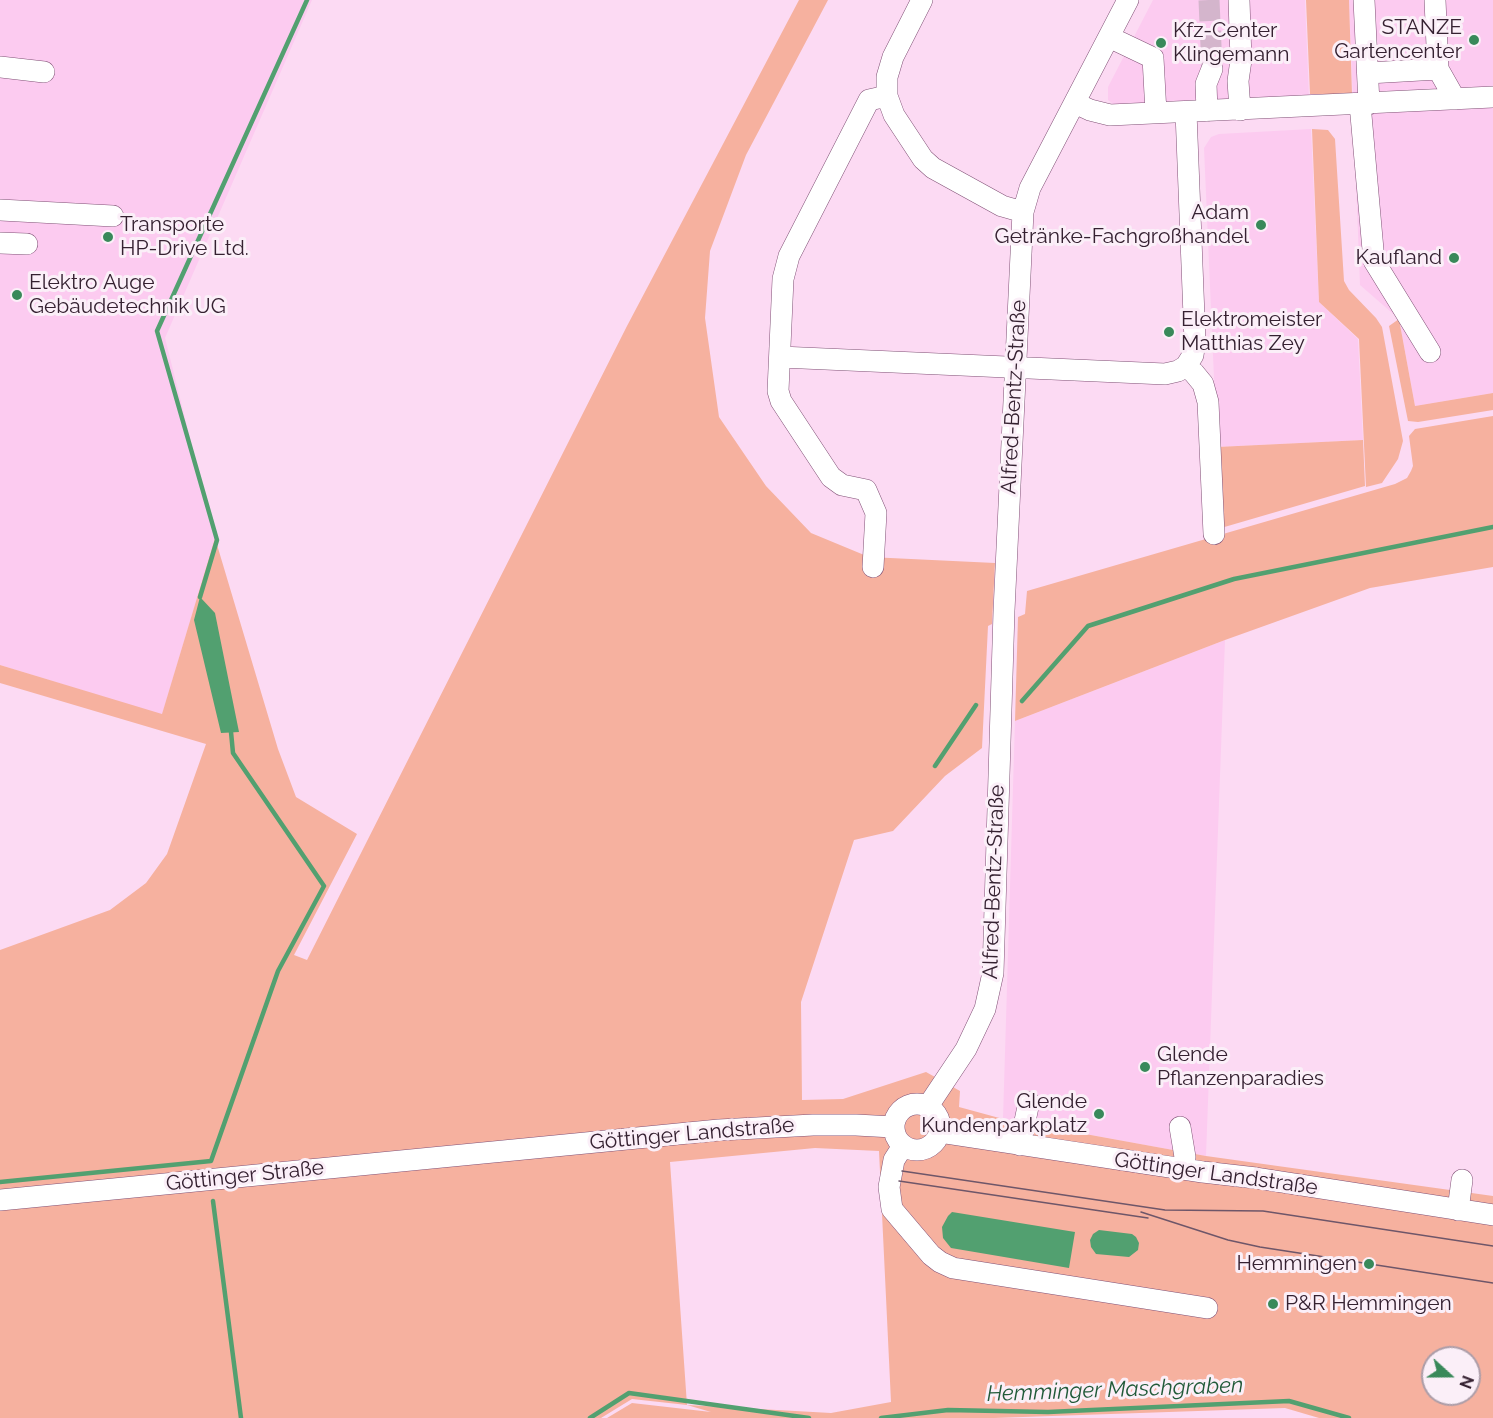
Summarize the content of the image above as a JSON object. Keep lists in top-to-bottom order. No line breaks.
{"streets":{"street":["Alfred-Bentz-Straße","Göttinger Landstraße","Göttinger Straße"]},"crossings":[["Alfred-Bentz-Straße","Göttinger Landstraße"],["Göttinger Landstraße","Göttinger Straße"]],"water":["Hemminger Maschgraben"],"places":["STANZE Gartencenter","Kfz-Center Klingemann","Adam Getränke-Fachgroßhandel","Transporte HP-Drive Ltd.","Kaufland","Elektro Auge Gebäudetechnik UG","Elektromeister Matthias Zey","Glende Pflanzenparadies","Glende Kundenparkplatz","Hemmingen","P&R Hemmingen"],"north":"right"}
